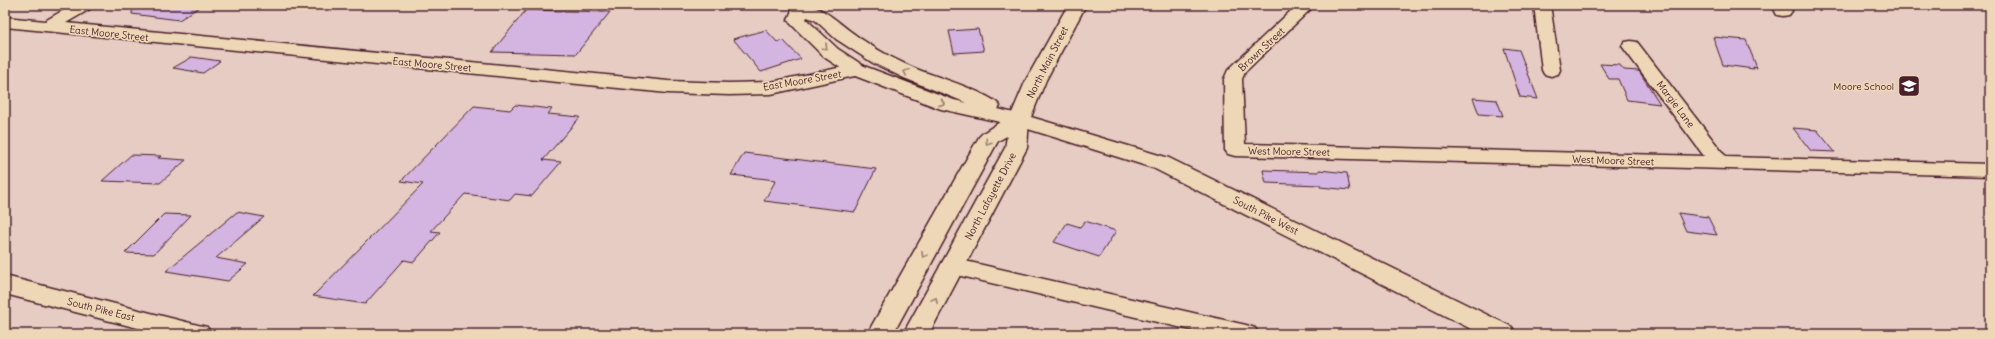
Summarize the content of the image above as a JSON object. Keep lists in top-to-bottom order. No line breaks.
{"streets":{"main road":["North Main Street","North Lafayette Drive","South Pike West","South Pike East"],"street":["East Moore Street","Brown Street","Margie Lane","West Moore Street"]},"crossings":[["Brown Street","West Moore Street"],["North Main Street","North Lafayette Drive"],["North Main Street","South Pike West"],["Margie Lane","West Moore Street"],["North Lafayette Drive","South Pike West"]],"places":{"school or university":["Moore School"]}}
